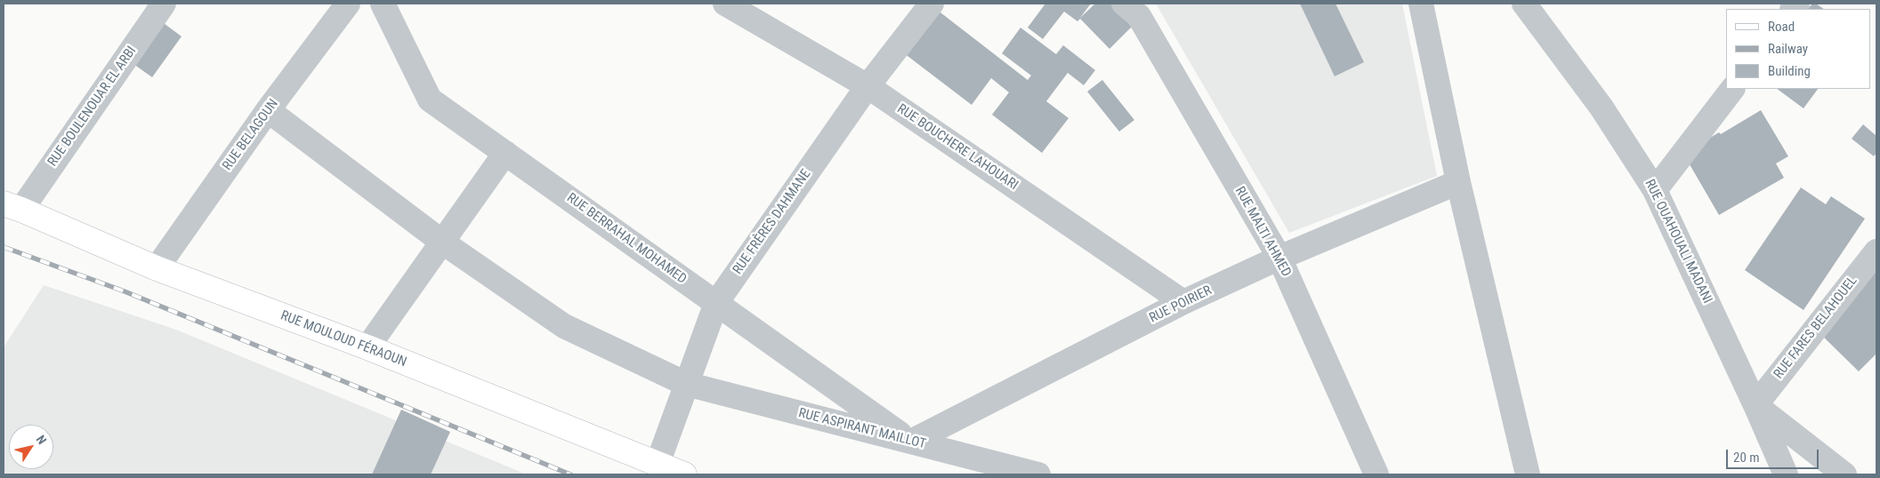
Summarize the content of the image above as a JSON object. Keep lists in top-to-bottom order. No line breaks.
{"streets":{"main road":["RUE MOULOUD FÉRAOUN"],"street":["RUE BOULENOUAR EL ARBI","RUE BELAGOUN","RUE BOUCHERE LAHOUARI","RUE FRÈRES DAHMANE","RUE MALTI AHMED","RUE BERRAHAL MOHAMED","RUE OUAHOUALI MADANI","RUE POIRIER","RUE FARES BELAHOUEL","RUE ASPIRANT MAILLOT"]},"crossings":[["RUE BOULENOUAR EL ARBI","RUE MOULOUD FÉRAOUN"],["RUE BELAGOUN","RUE MOULOUD FÉRAOUN"],["RUE BELAGOUN","RUE ASPIRANT MAILLOT"],["RUE BOUCHERE LAHOUARI","RUE FRÈRES DAHMANE"],["RUE BOUCHERE LAHOUARI","RUE POIRIER"],["RUE FRÈRES DAHMANE","RUE BERRAHAL MOHAMED"],["RUE FRÈRES DAHMANE","RUE MOULOUD FÉRAOUN"],["RUE FRÈRES DAHMANE","RUE ASPIRANT MAILLOT"],["RUE MALTI AHMED","RUE POIRIER"],["RUE BERRAHAL MOHAMED","RUE POIRIER"],["RUE BERRAHAL MOHAMED","RUE ASPIRANT MAILLOT"],["RUE OUAHOUALI MADANI","RUE FARES BELAHOUEL"],["RUE POIRIER","RUE ASPIRANT MAILLOT"]],"legend":["Road","Railway","Building"],"scale_bar":"20 m","north":"top right"}
